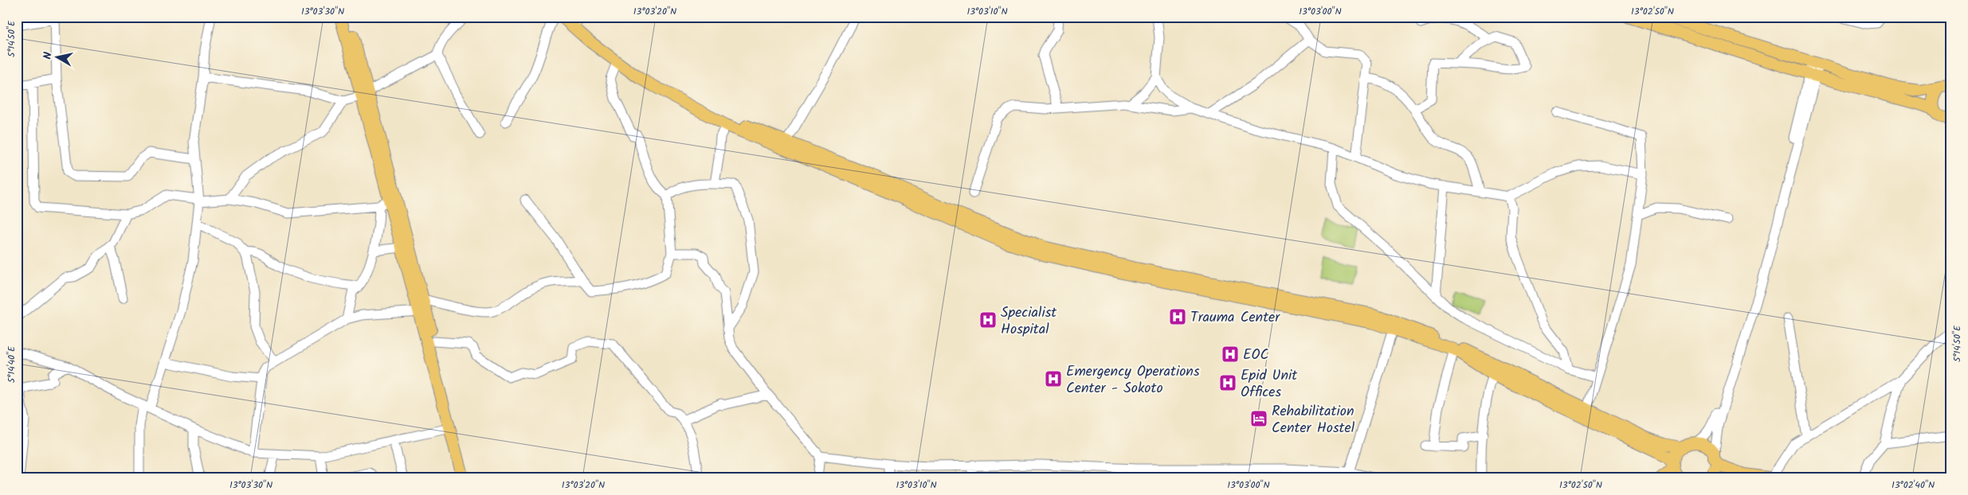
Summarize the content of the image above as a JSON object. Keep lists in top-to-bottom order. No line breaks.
{"places":{"hospital":["Trauma Center","Specialist Hospital","EOC","Emergency Operations Center - Sokoto","Epid Unit Offices"],"hotel":["Rehabilitation Center Hostel"]},"north":"left","coordinates":["13°03'30\"N","13°03'20\"N","13°03'10\"N","13°03'00\"N","13°02'50\"N","5°14'50\"E","5°14'40\"E","13°02'40\"N"]}
